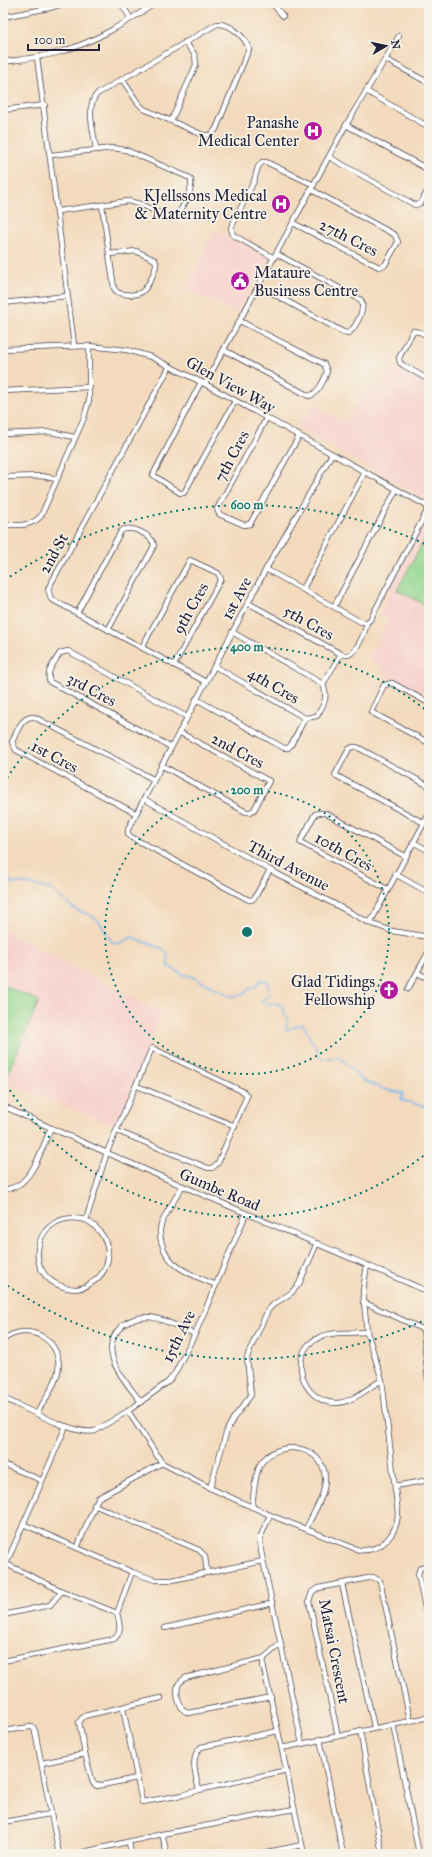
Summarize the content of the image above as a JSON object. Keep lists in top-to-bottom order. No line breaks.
{"streets":{"street":["27th Cres","Glen View Way","7th Cres","2nd St","1st Ave","9th Cres","5th Cres","4th Cres","3rd Cres","2nd Cres","1st Cres","10th Cres","Third Avenue","Gumbe Road","15th Ave","Matsai Crescent"]},"crossings":[["Glen View Way","7th Cres"],["Glen View Way","2nd St"],["Glen View Way","1st Ave"],["2nd St","1st Ave"],["2nd St","9th Cres"],["1st Ave","5th Cres"],["1st Ave","4th Cres"],["1st Ave","3rd Cres"],["1st Ave","2nd Cres"],["1st Ave","1st Cres"],["1st Ave","Third Avenue"],["Gumbe Road","15th Ave"]],"places":{"hospital":["Panashe Medical Center","KJellssons Medical & Maternity Centre"],"public building":["Mataure Business Centre"],"church":["Glad Tidings Fellowship"]},"scale_bar":"100 m","north":"right","rings":["600 m","400 m","200 m"]}
